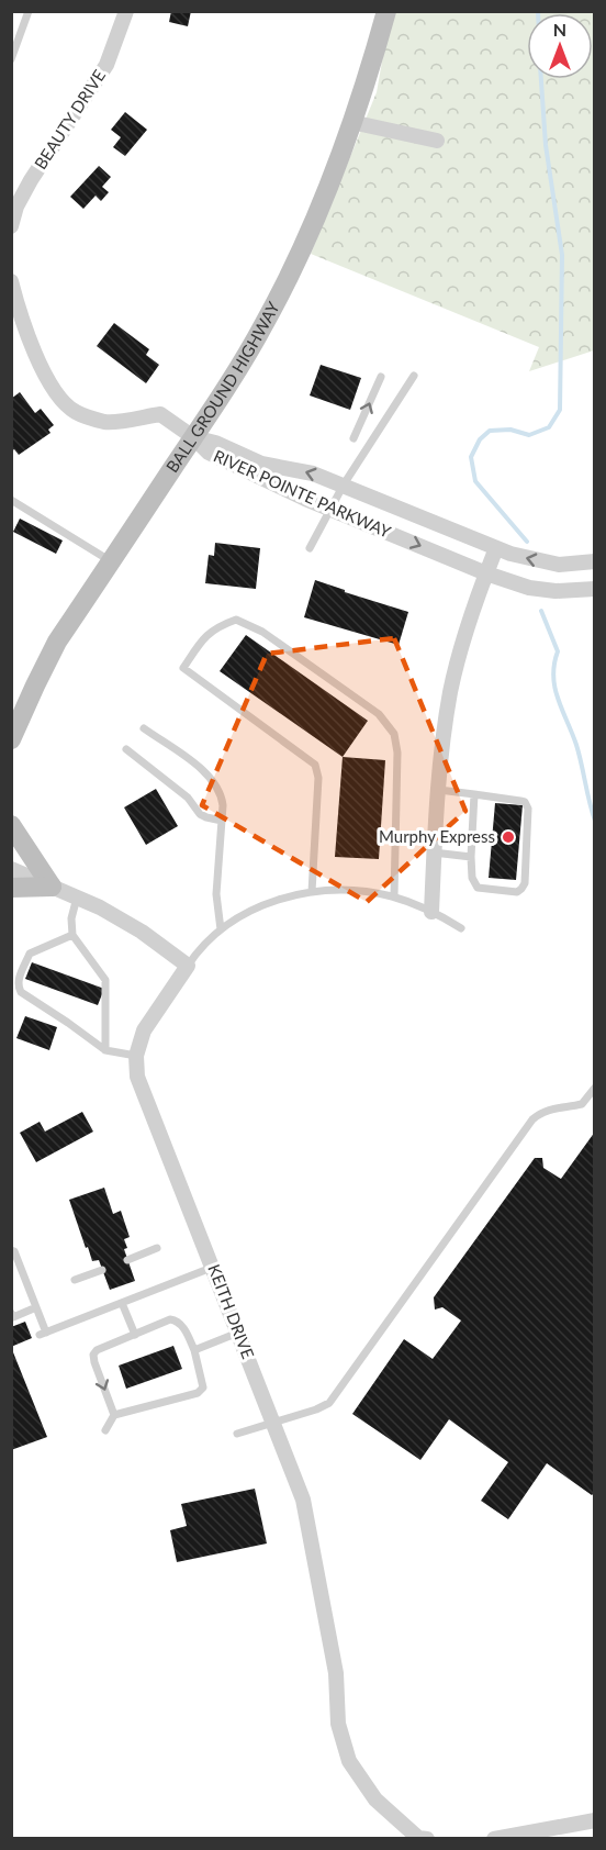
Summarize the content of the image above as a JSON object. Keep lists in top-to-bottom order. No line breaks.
{"streets":{"main road":["BALL GROUND HIGHWAY"],"street":["BEAUTY DRIVE","RIVER POINTE PARKWAY","KEITH DRIVE"]},"crossings":[["BALL GROUND HIGHWAY","RIVER POINTE PARKWAY"]],"places":["Murphy Express"],"north":"top"}
